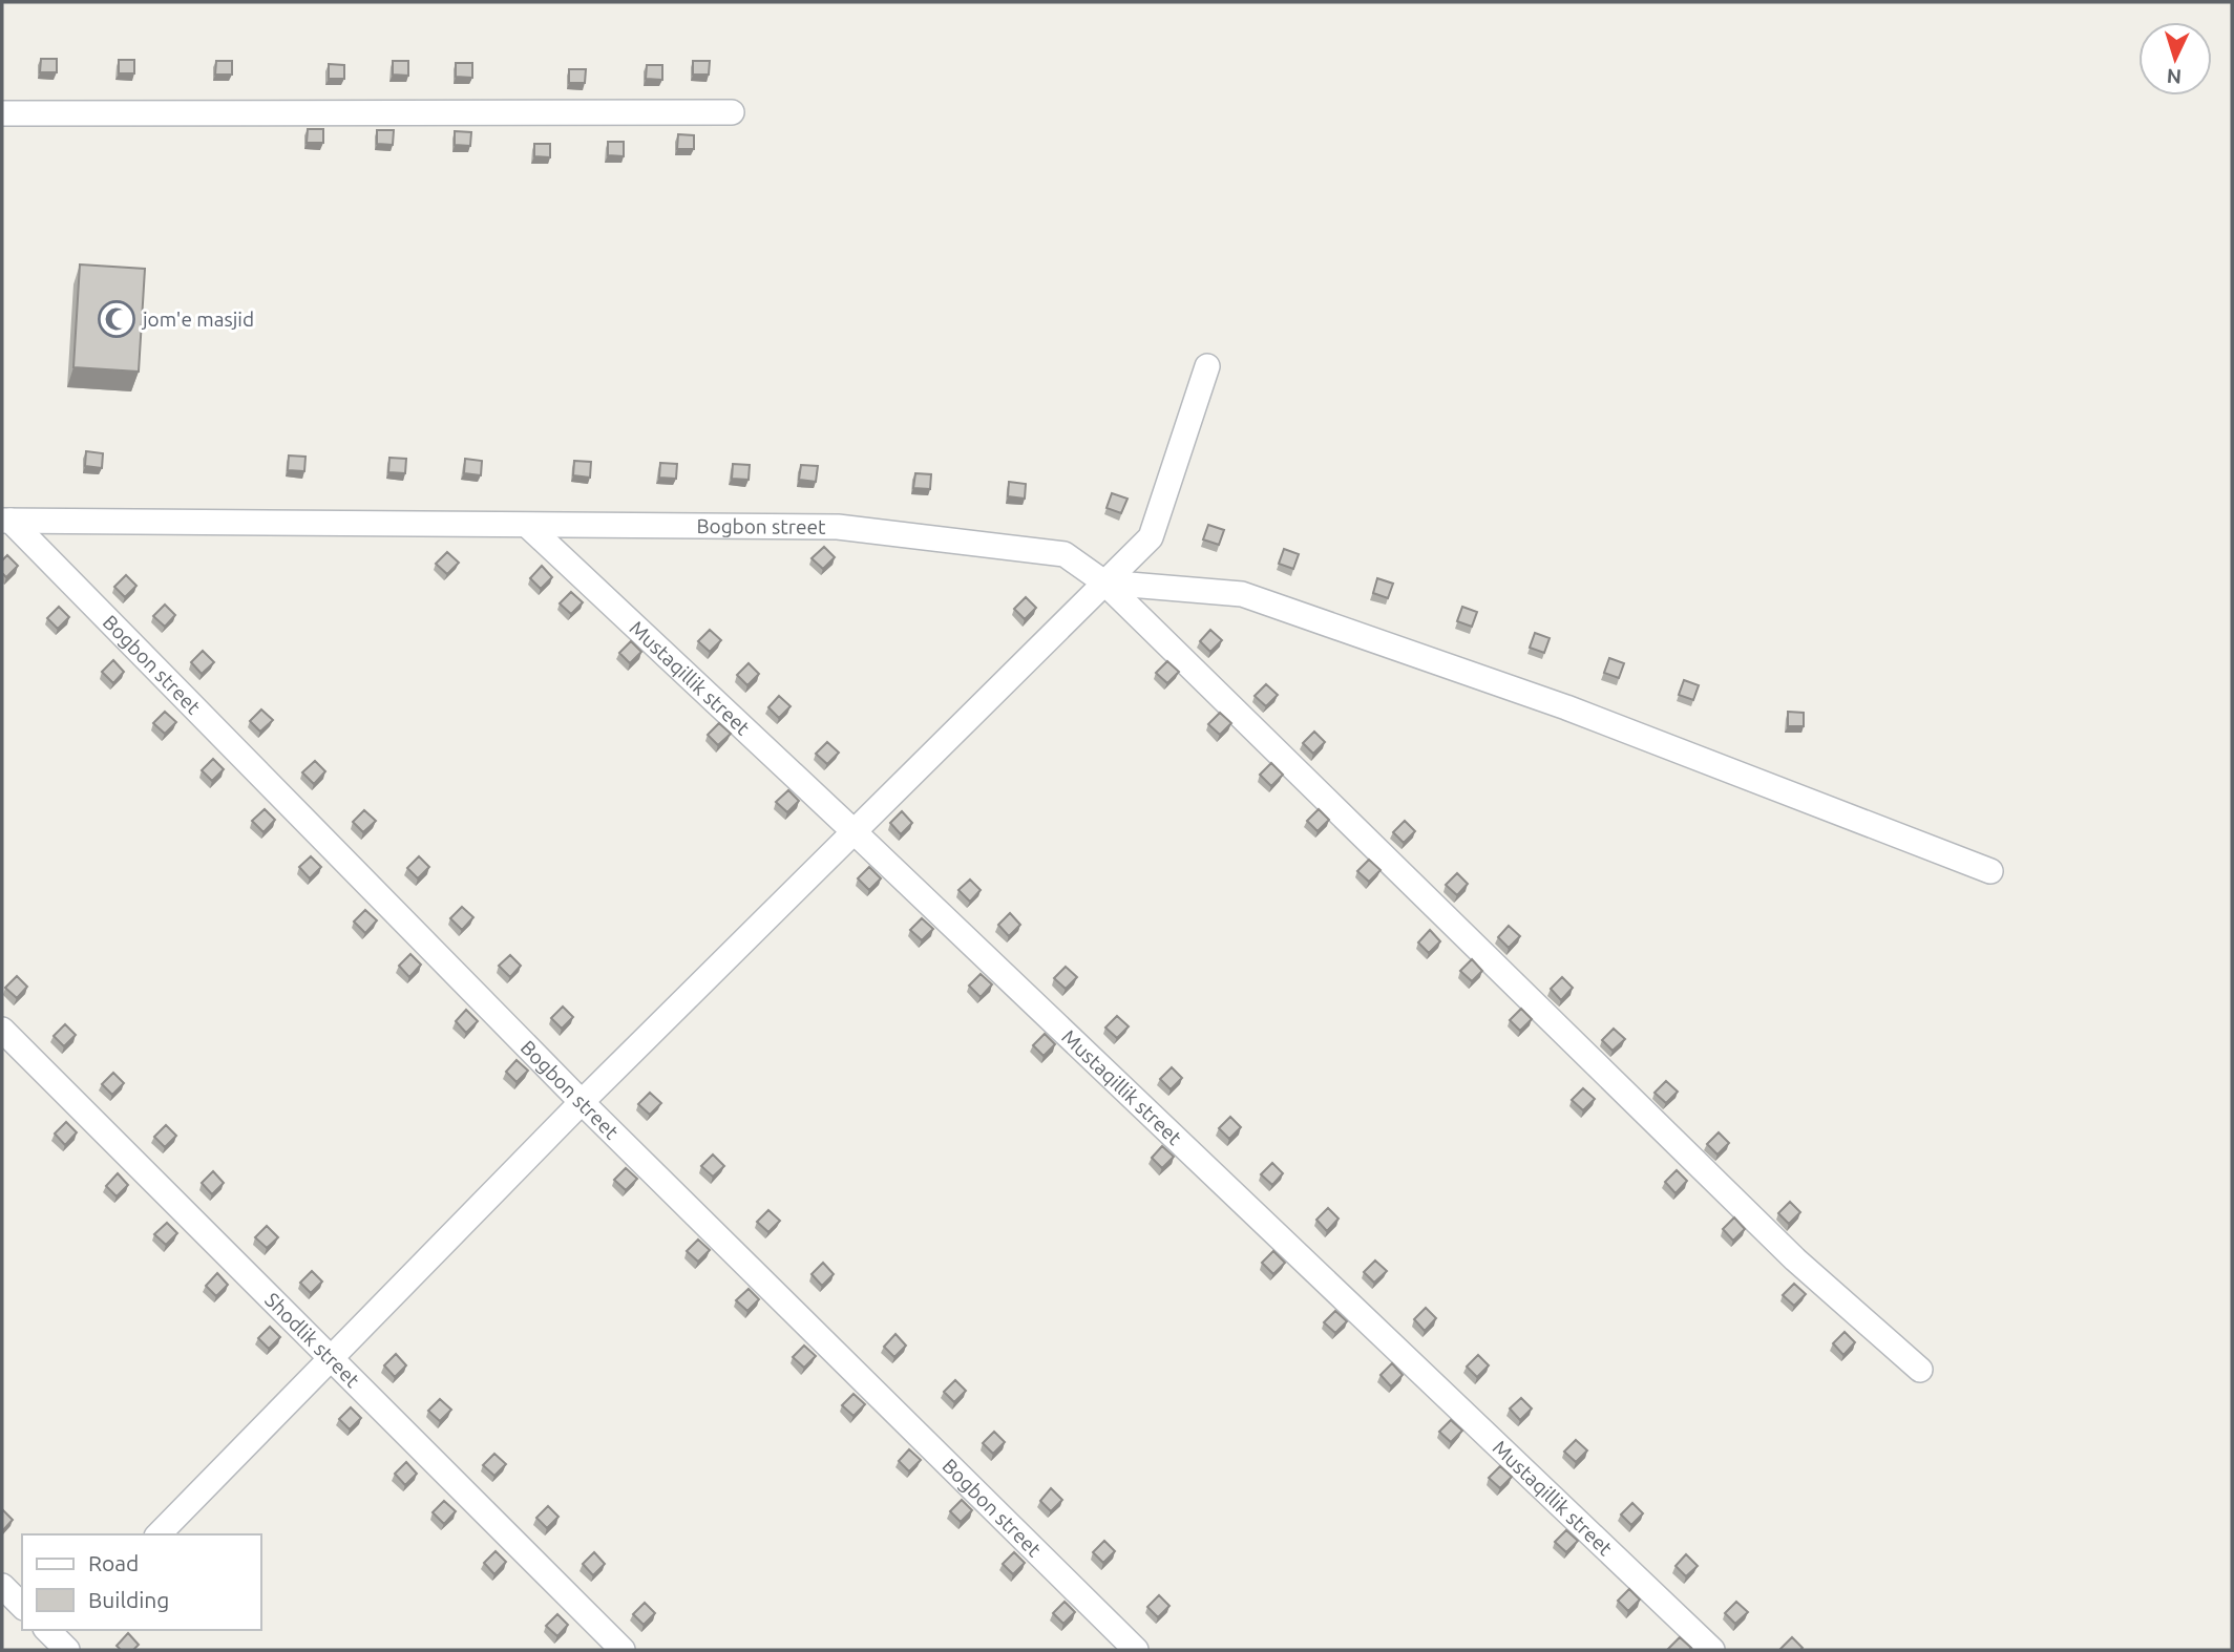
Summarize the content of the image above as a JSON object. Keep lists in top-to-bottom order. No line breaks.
{"streets":{"street":["Bogbon street","Mustaqillik street","Shodlik street"]},"crossings":[["Bogbon street","Mustaqillik street"]],"places":{"mosque":["jom'e masjid"]},"legend":["Road","Building"],"north":"bottom"}
